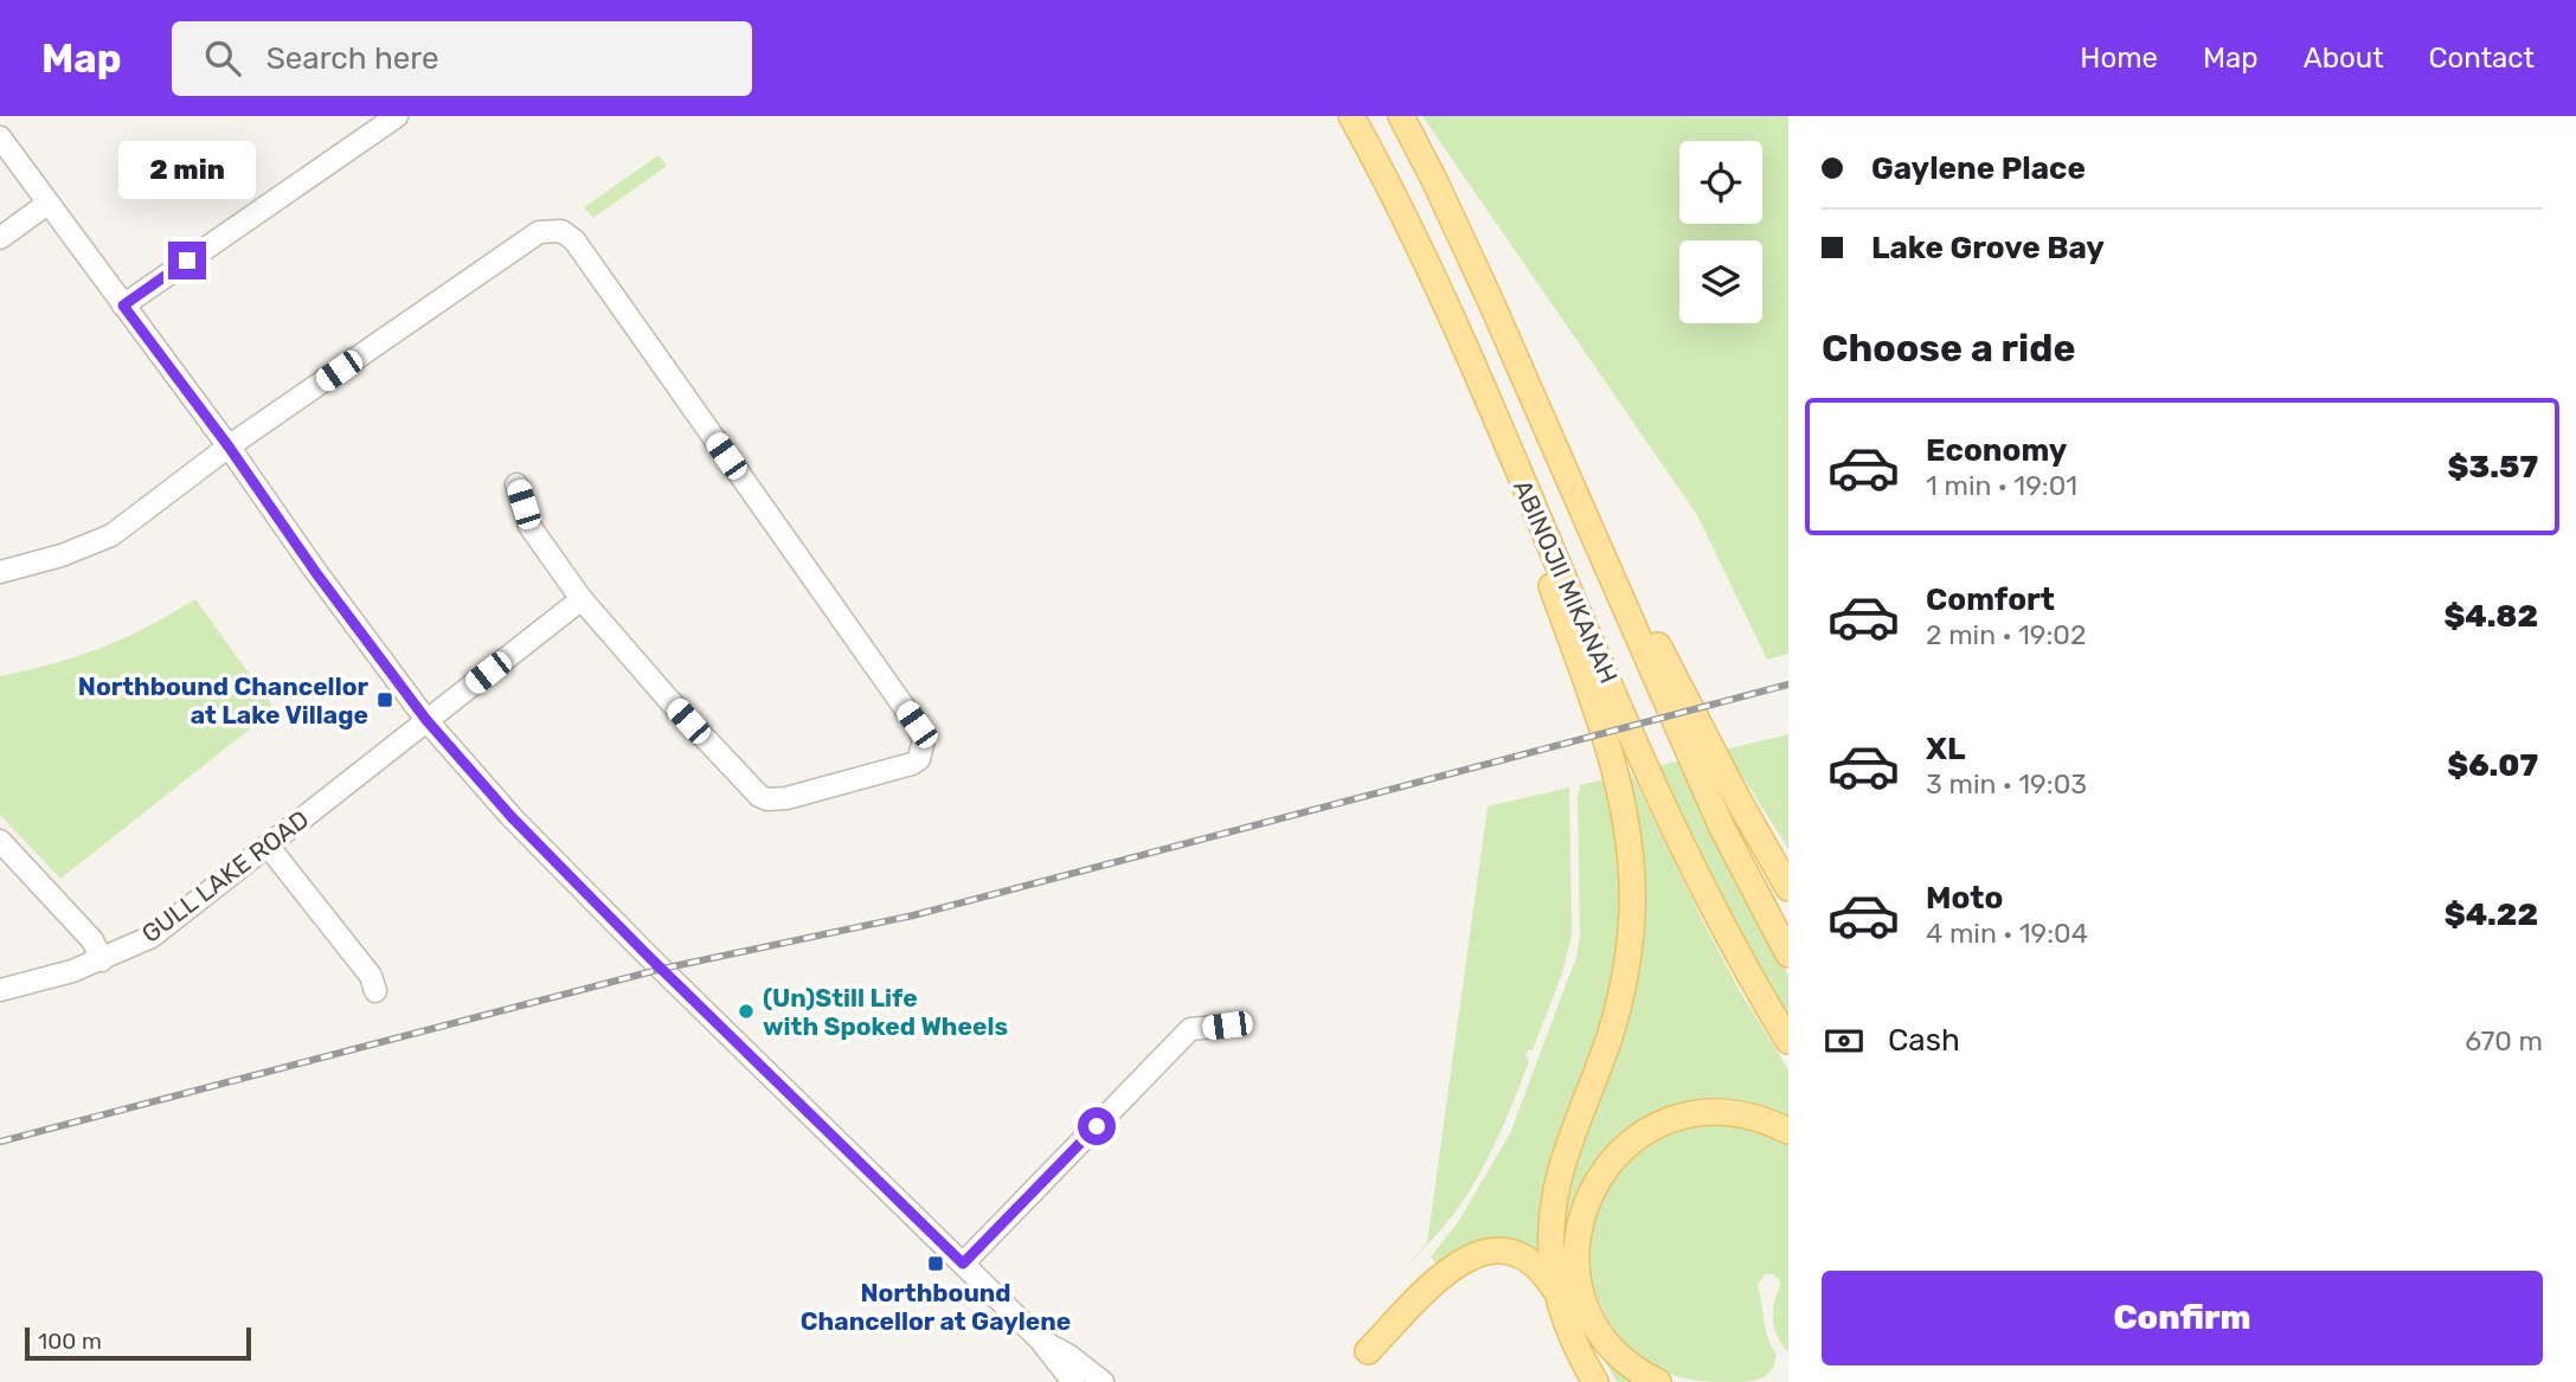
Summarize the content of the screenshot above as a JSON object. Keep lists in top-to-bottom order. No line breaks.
{"streets":{"main road":["ABINOJII MIKANAH"],"street":["GULL LAKE ROAD"]},"places":{"transit":["Northbound Chancellor at Lake Village","Northbound Chancellor at Gaylene"],"other":["(Un)Still Life with Spoked Wheels"]},"scale_bar":"100 m","page":{"header":"Map","search":"Search here","nav":["Home","Map","About","Contact"],"banner":["Gaylene Place","Lake Grove Bay"],"bubble":"2 min","heading":"Choose a ride","list":[{"name":"Economy","note":"1 min · 19:01","value":"$3.57"},{"name":"Comfort","note":"2 min · 19:02","value":"$4.82"},{"name":"XL","note":"3 min · 19:03","value":"$6.07"},{"name":"Moto","note":"4 min · 19:04","value":"$4.22"}],"pay":["Cash","670 m"],"buttons":"Confirm","scale":"100 m"}}
